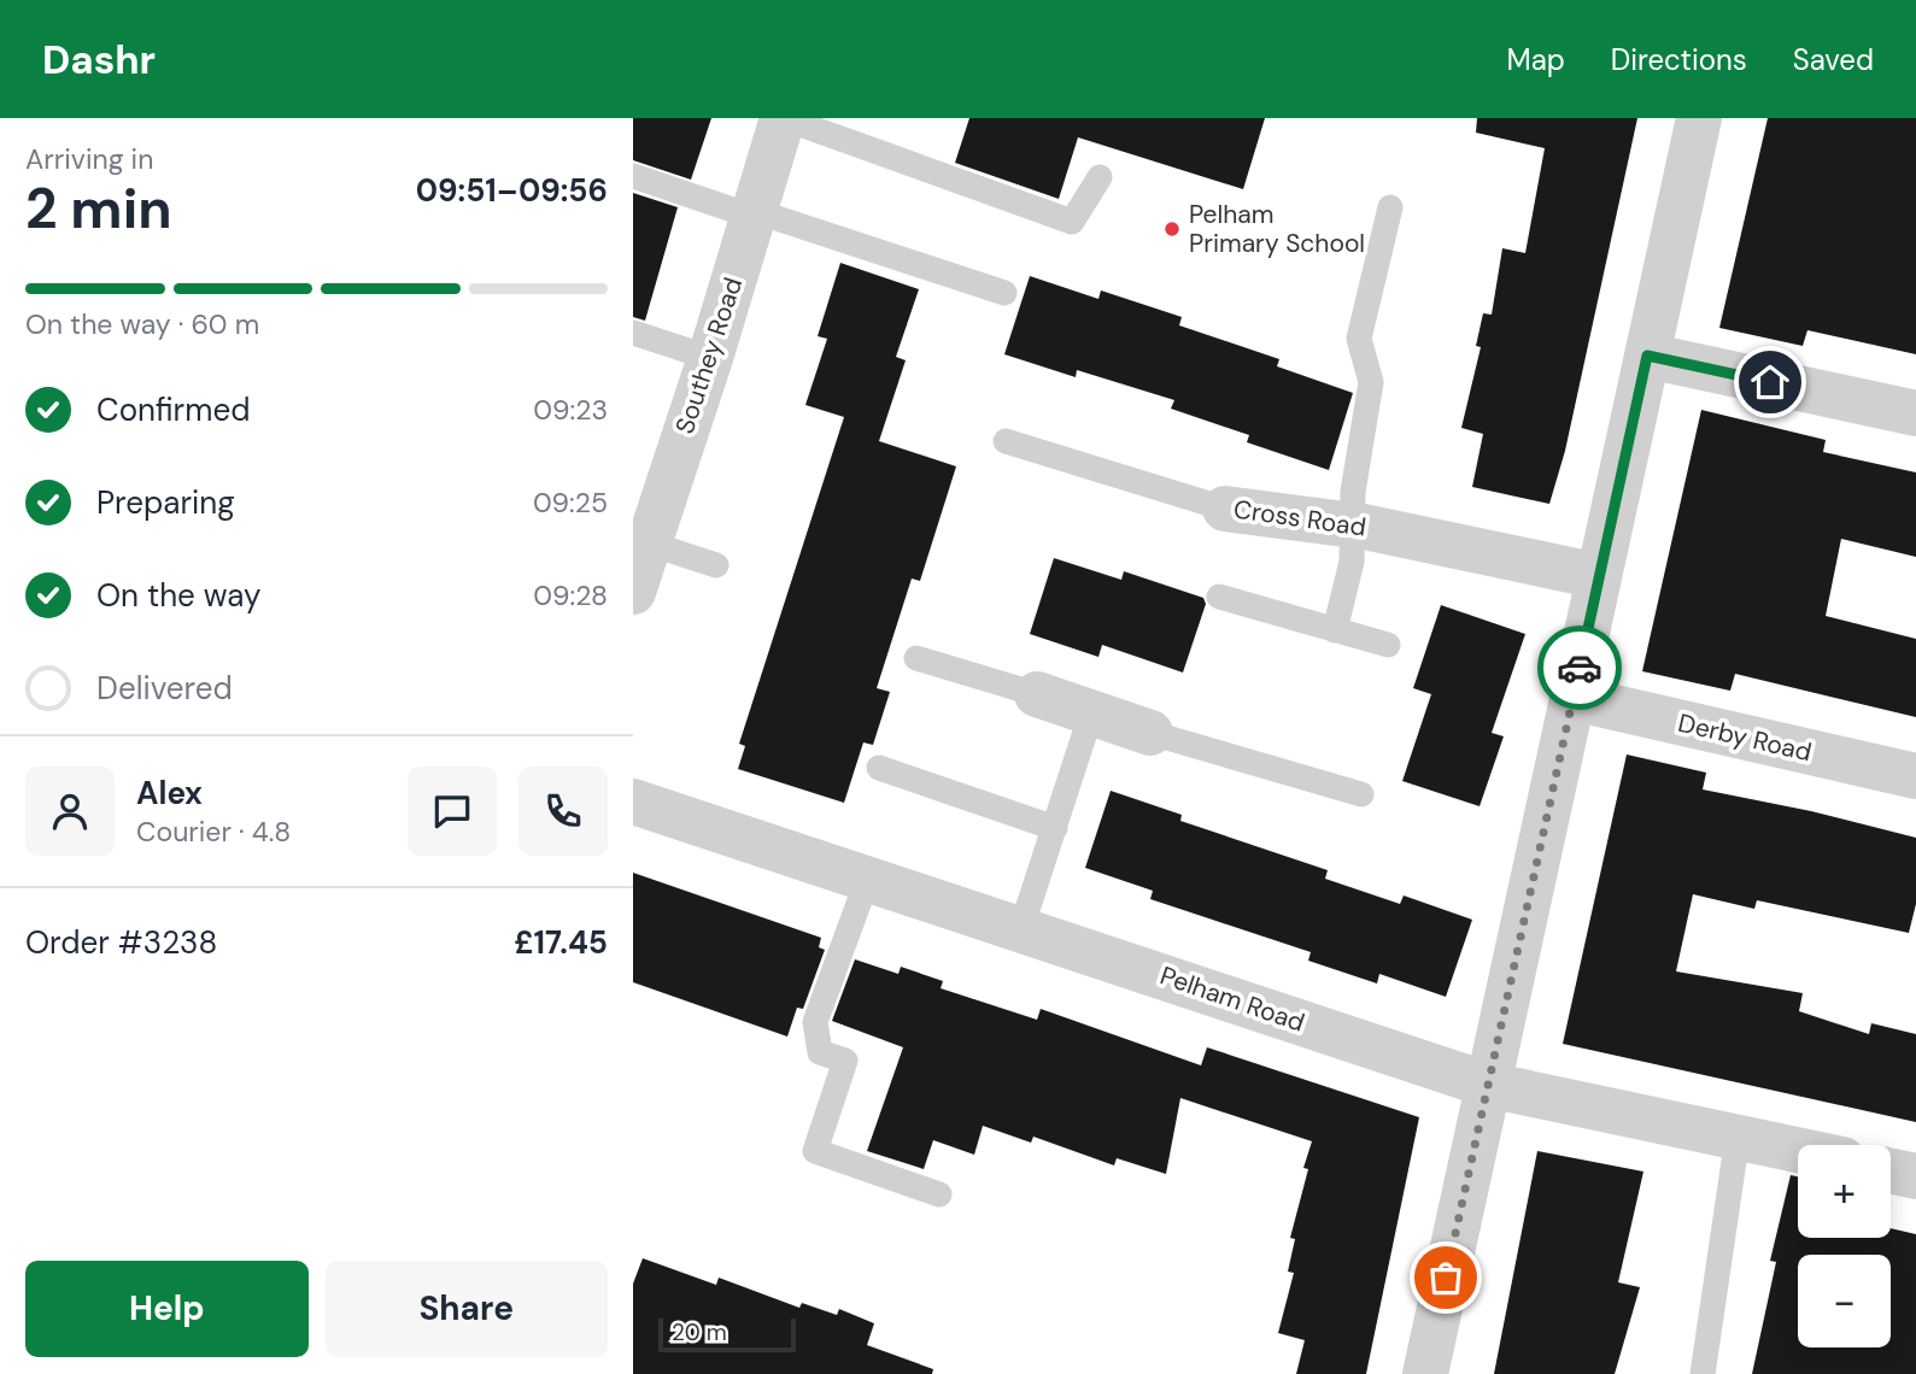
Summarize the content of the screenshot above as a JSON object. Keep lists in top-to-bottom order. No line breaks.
{"streets":{"street":["Southey Road","Cross Road","Derby Road","Pelham Road"]},"places":["Pelham Primary School"],"scale_bar":"20 m","page":{"header":"Dashr","nav":["Map","Directions","Saved"],"heading":["2 min","Arriving in","09:51–09:56"],"panel":["Alex","Courier · 4.8","Order #3238","£17.45"],"bar":"On the way · 60 m","list":[["Confirmed","09:23"],["Preparing","09:25"],["On the way","09:28"],"Delivered"],"map_buttons":["+","−"],"buttons":["Help","Share"],"scale":"20 m"}}
